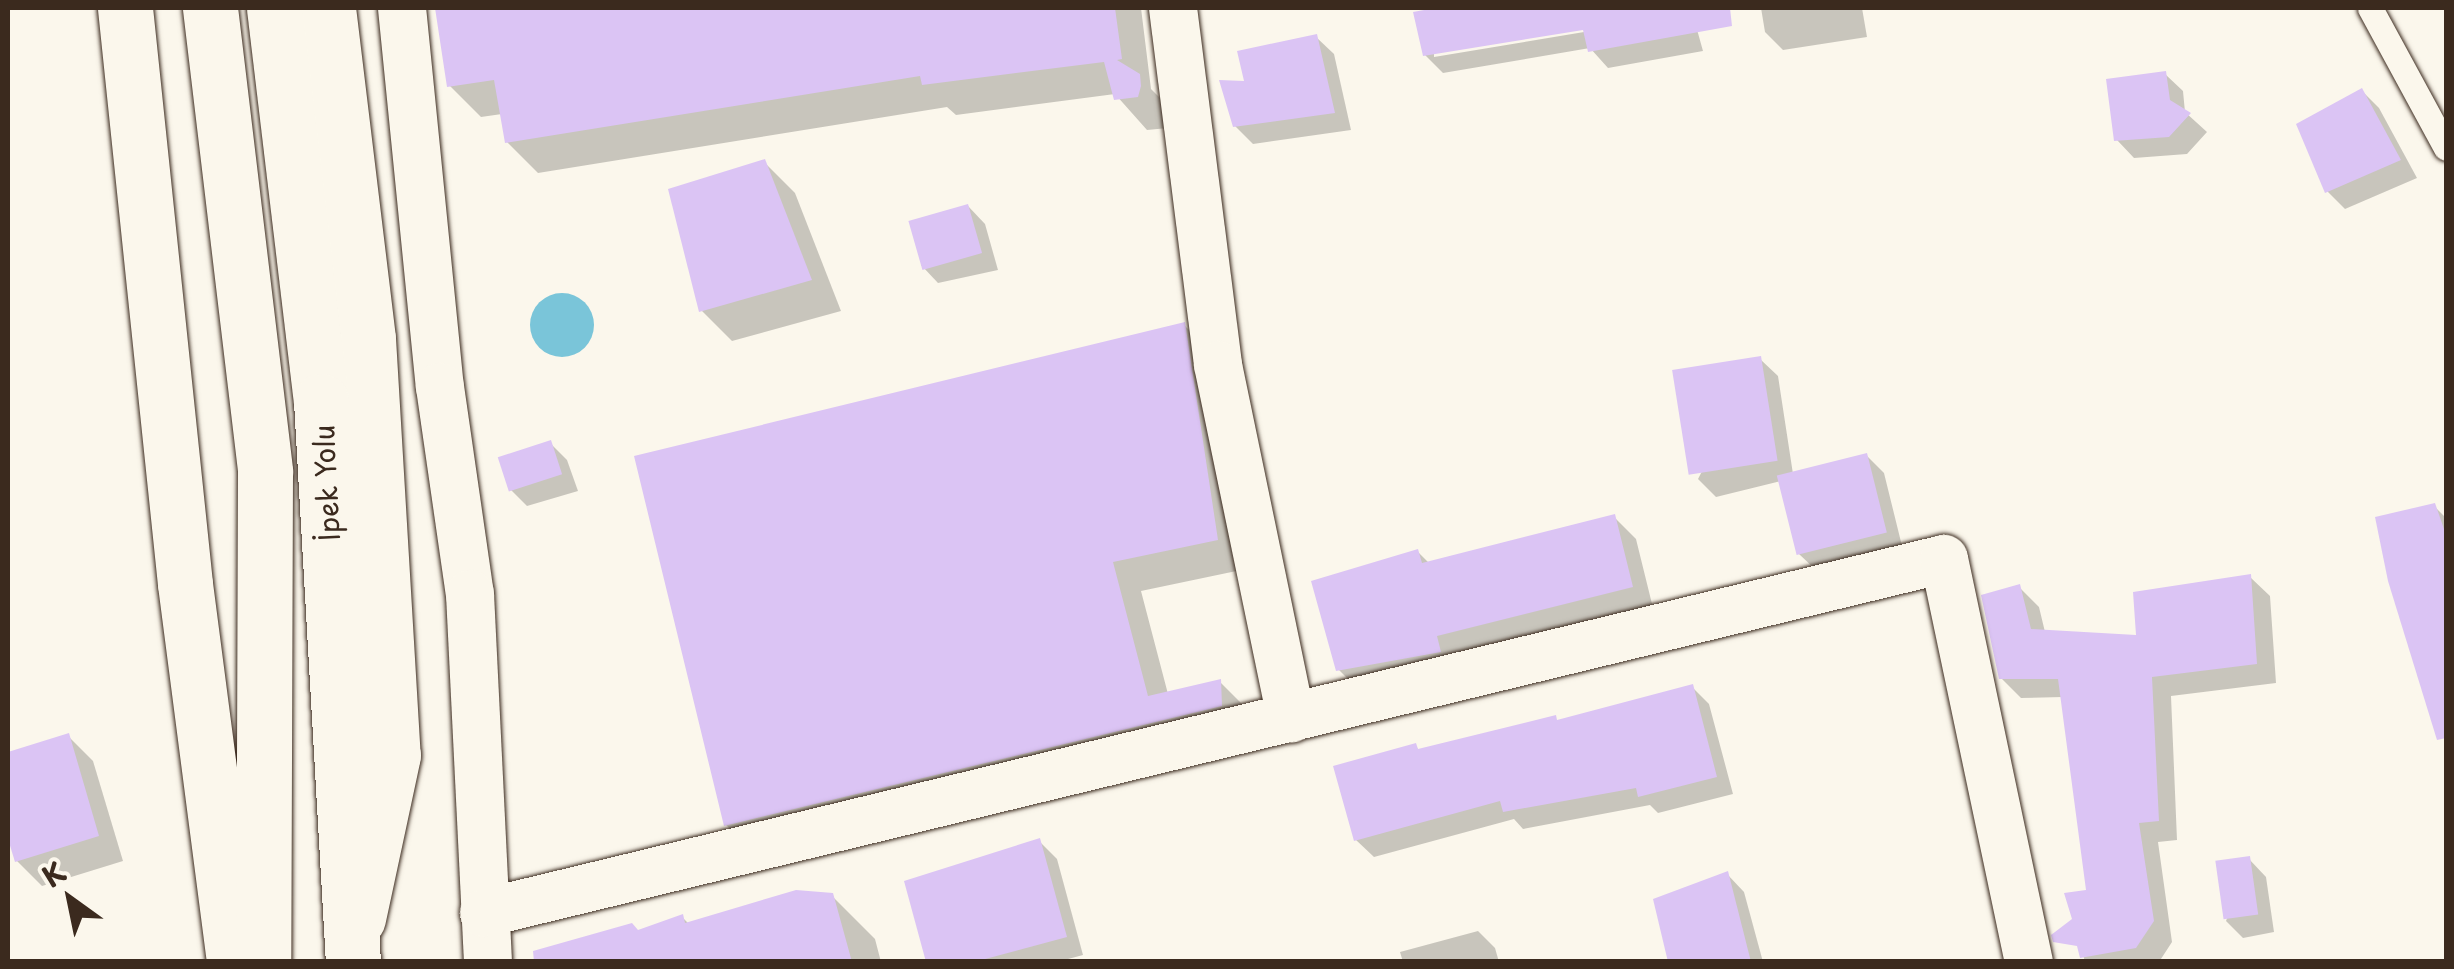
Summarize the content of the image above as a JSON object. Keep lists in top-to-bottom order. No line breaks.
{"streets":{"main road":["İpek Yolu"]},"north":"top left"}
